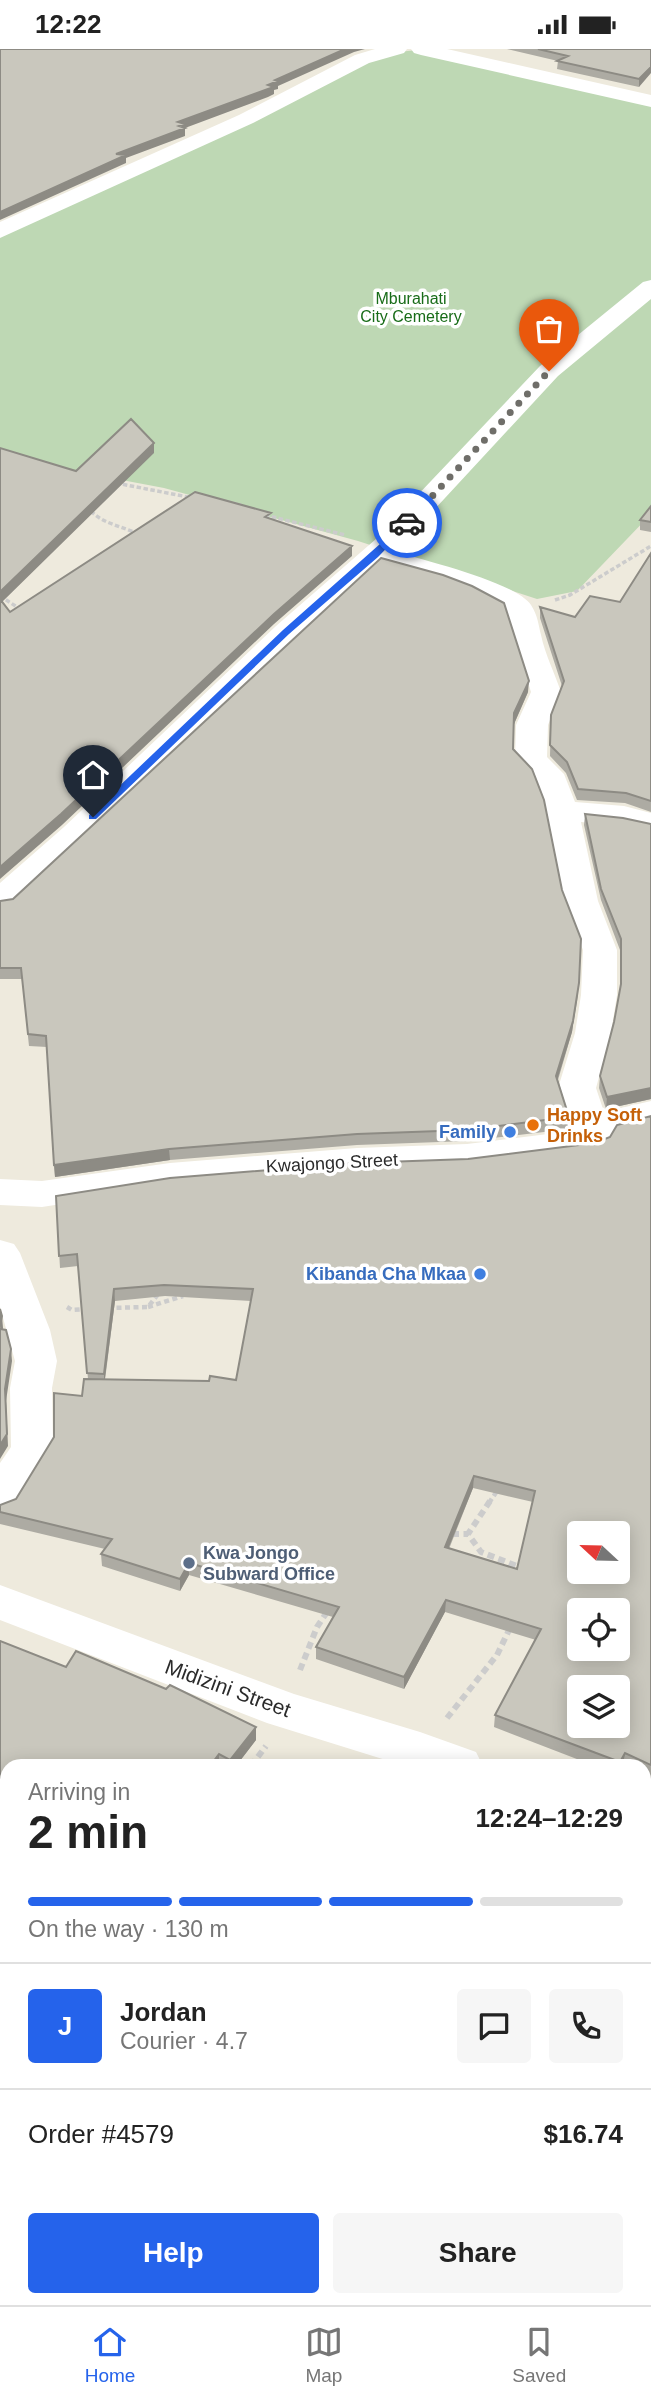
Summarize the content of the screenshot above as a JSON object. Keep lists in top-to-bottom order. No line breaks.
{"streets":{"street":["Kwajongo Street","Midizini Street"]},"parks":["Mburahati City Cemetery"],"places":["Happy Soft Drinks","Family","Kibanda Cha Mkaa","Kwa Jongo Subward Office"],"north":"left","page":{"status":"12:22","heading":["2 min","Arriving in","12:24–12:29"],"panel":["Jordan","Courier · 4.7","Order #4579","$16.74"],"bar":"On the way · 130 m","round":"J","buttons":["Help","Share"],"tabs":["Home","Map","Saved"]}}
